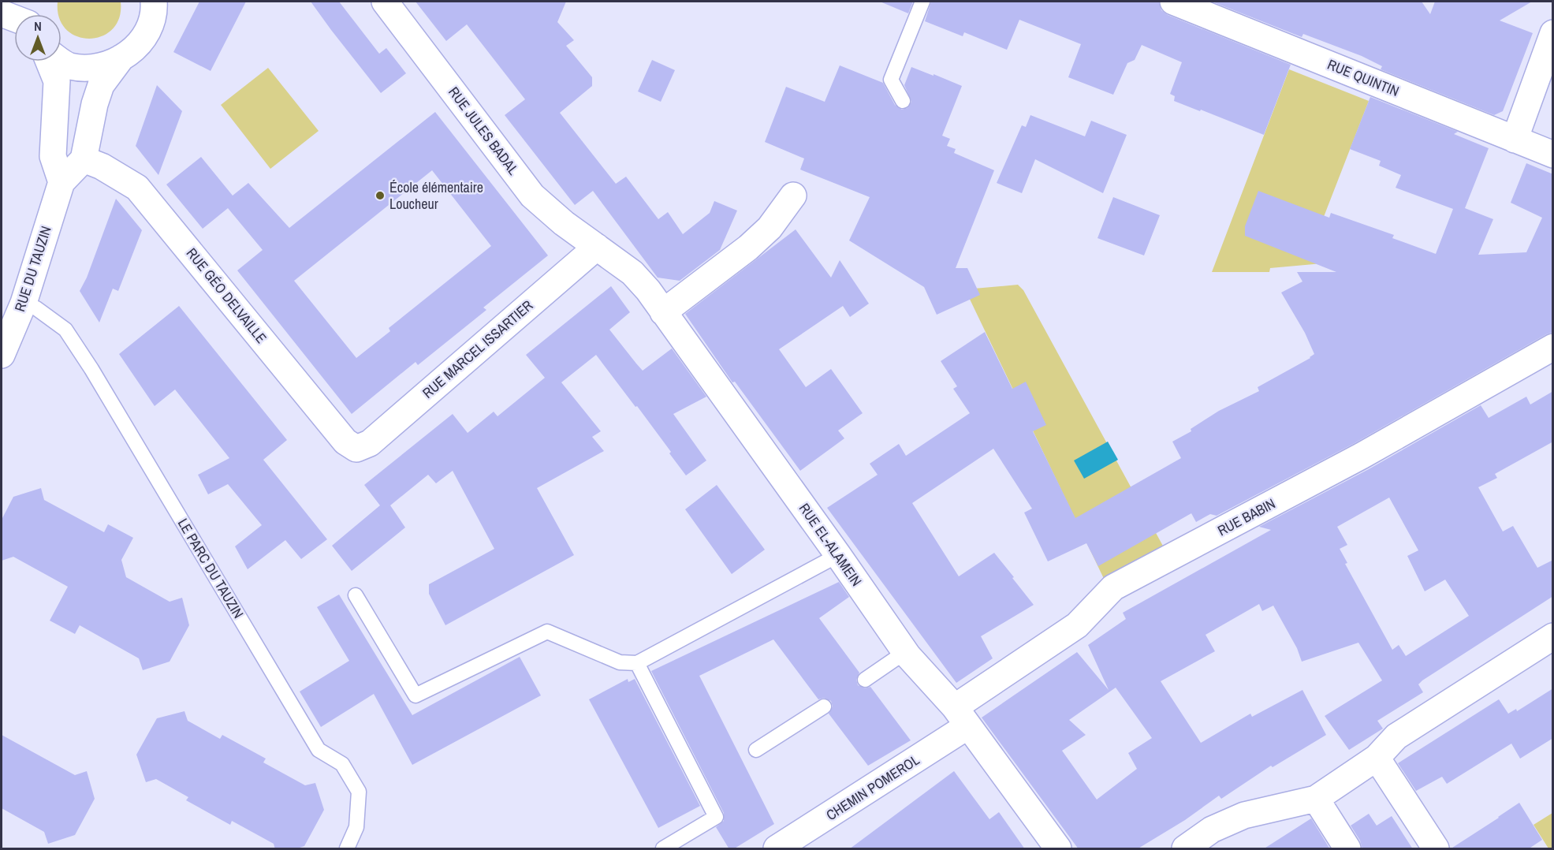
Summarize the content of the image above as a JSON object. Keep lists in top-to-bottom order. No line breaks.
{"streets":{"street":["RUE QUINTIN","RUE JULES BADAL","RUE DU TAUZIN","RUE GÉO DELVAILLE","RUE MARCEL ISSARTIER","RUE BABIN","RUE EL-ALAMEIN","CHEMIN POMEROL"],"lane":["LE PARC DU TAUZIN"]},"crossings":[["RUE JULES BADAL","RUE MARCEL ISSARTIER"],["RUE JULES BADAL","RUE EL-ALAMEIN"],["RUE DU TAUZIN","RUE GÉO DELVAILLE"],["RUE DU TAUZIN","LE PARC DU TAUZIN"],["RUE GÉO DELVAILLE","RUE MARCEL ISSARTIER"],["RUE MARCEL ISSARTIER","RUE EL-ALAMEIN"],["RUE BABIN","RUE EL-ALAMEIN"],["RUE BABIN","CHEMIN POMEROL"],["RUE EL-ALAMEIN","CHEMIN POMEROL"]],"places":["École élémentaire Loucheur"],"north":"top"}
